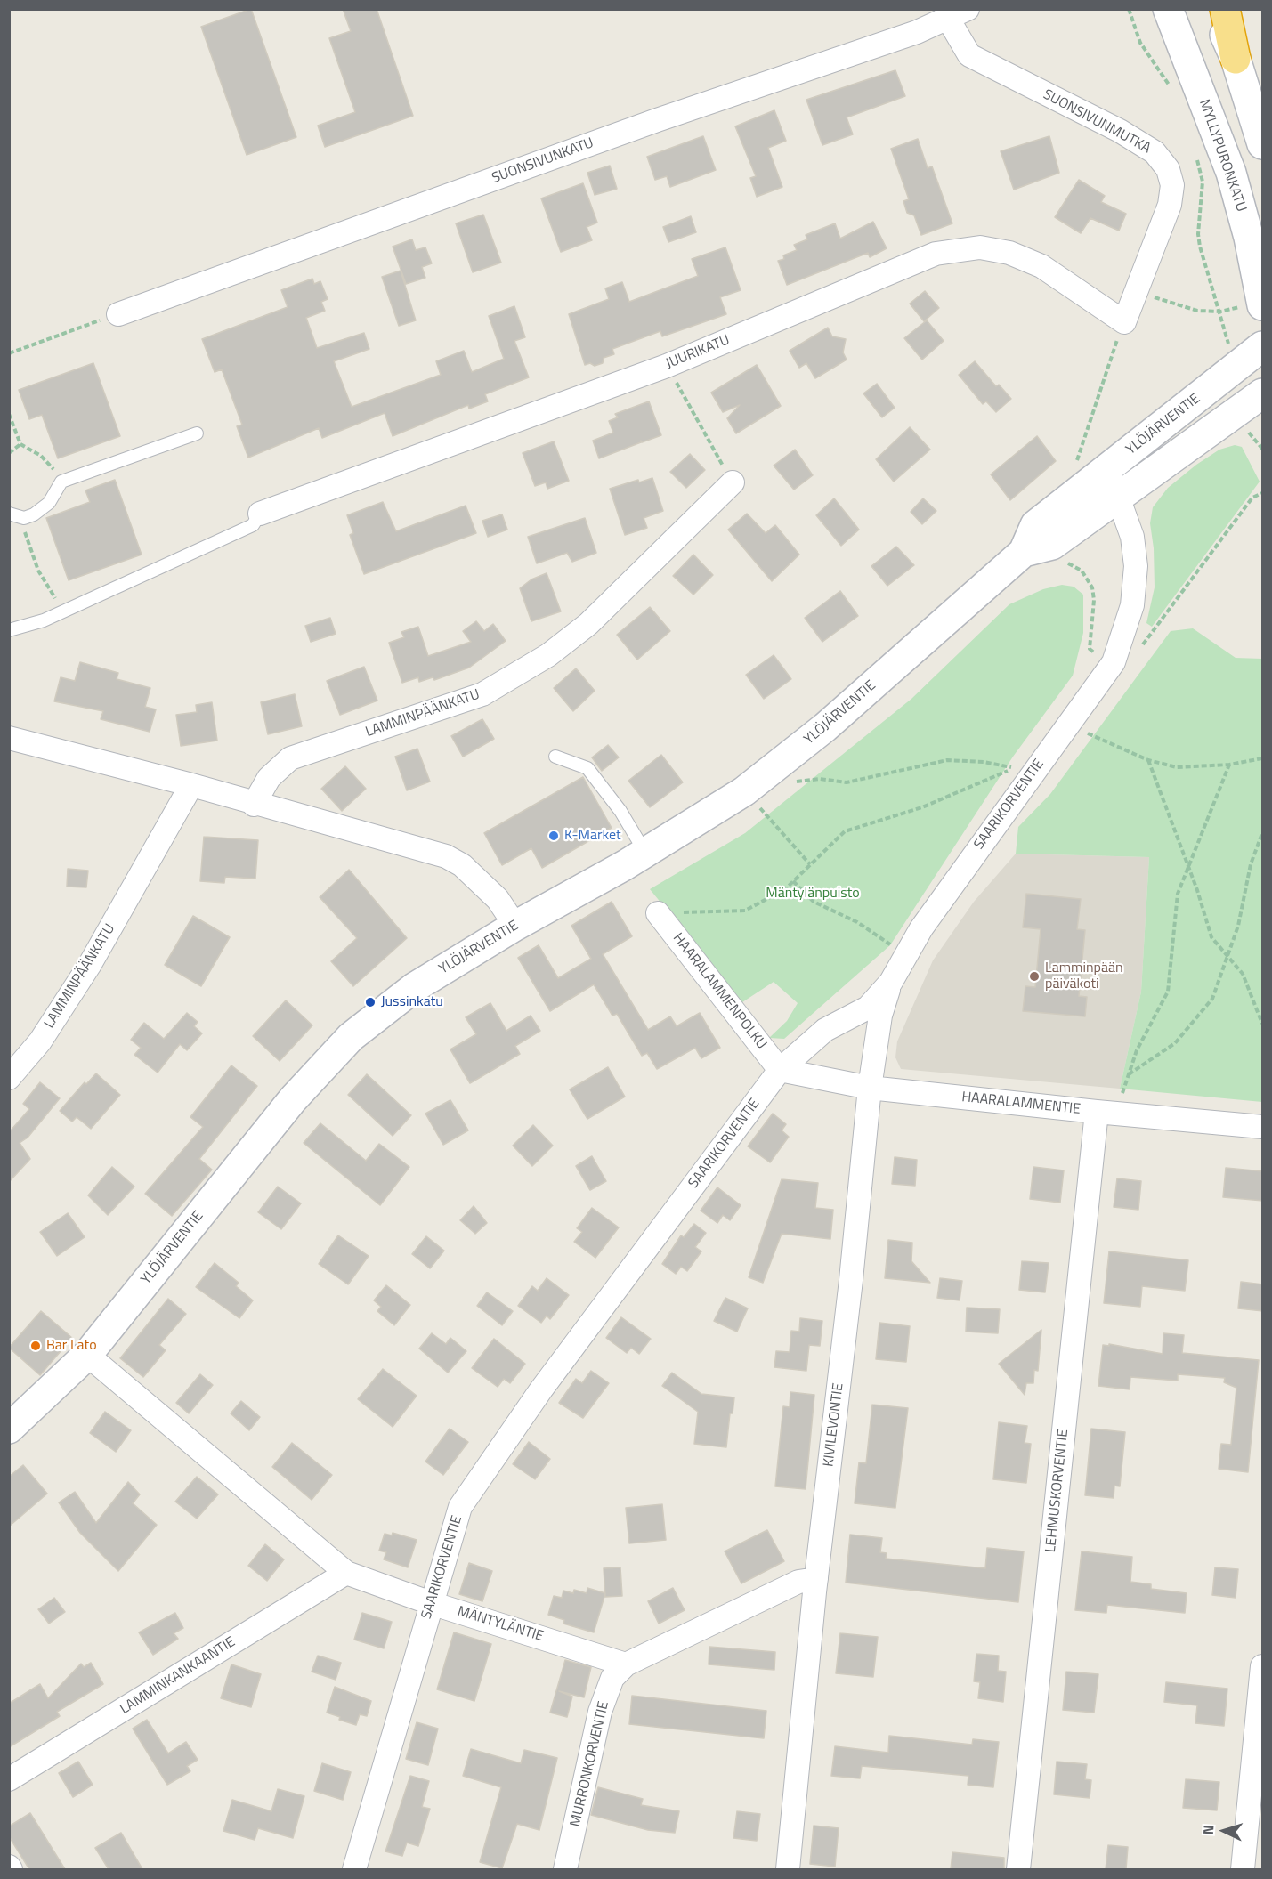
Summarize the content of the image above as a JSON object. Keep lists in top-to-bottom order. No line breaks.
{"streets":{"main road":["MYLLYPURONKATU","YLÖJÄRVENTIE"],"street":["SUONSIVUNMUTKA","SUONSIVUNKATU","JUURIKATU","LAMMINPÄÄNKATU","SAARIKORVENTIE","HAARALAMMENPOLKU","HAARALAMMENTIE","KIVILEVONTIE","LEHMUSKORVENTIE","MÄNTYLÄNTIE","LAMMINKANKAANTIE","MURRONKORVENTIE"]},"crossings":[["SUONSIVUNMUTKA","SUONSIVUNKATU"],["SUONSIVUNMUTKA","JUURIKATU"],["YLÖJÄRVENTIE","SAARIKORVENTIE"],["YLÖJÄRVENTIE","MÄNTYLÄNTIE"],["SAARIKORVENTIE","HAARALAMMENPOLKU"],["SAARIKORVENTIE","HAARALAMMENTIE"],["SAARIKORVENTIE","KIVILEVONTIE"],["SAARIKORVENTIE","MÄNTYLÄNTIE"],["HAARALAMMENPOLKU","HAARALAMMENTIE"],["HAARALAMMENTIE","KIVILEVONTIE"],["HAARALAMMENTIE","LEHMUSKORVENTIE"],["MÄNTYLÄNTIE","LAMMINKANKAANTIE"],["MÄNTYLÄNTIE","MURRONKORVENTIE"]],"parks":["Mäntylänpuisto"],"places":["K-Market","Lamminpään päiväkoti","Jussinkatu","Bar Lato"],"north":"left"}
